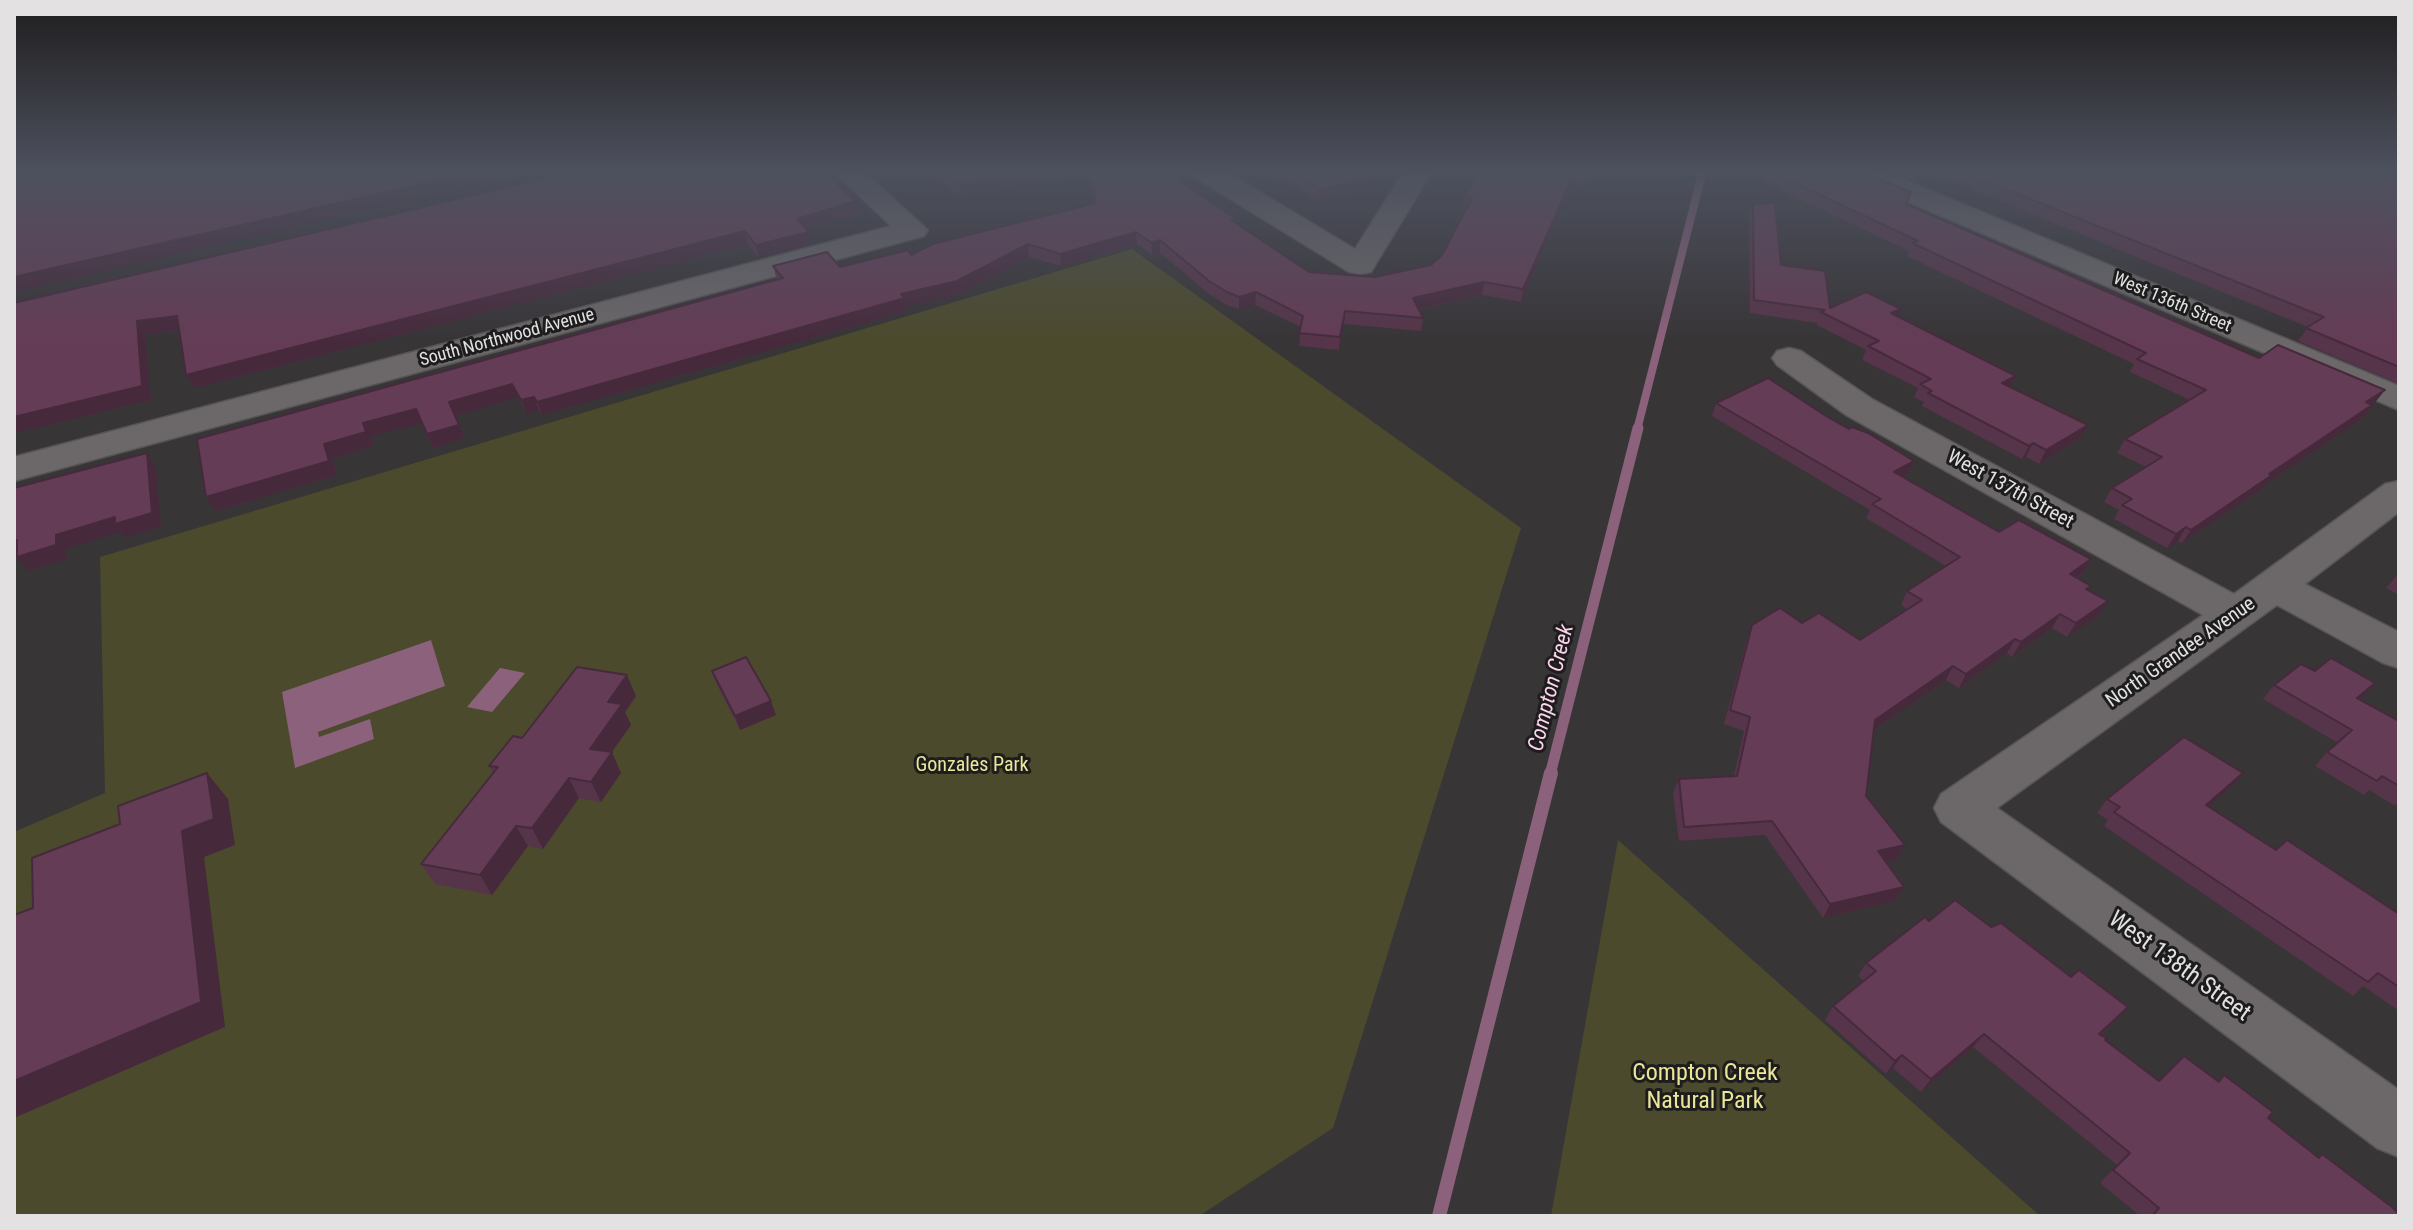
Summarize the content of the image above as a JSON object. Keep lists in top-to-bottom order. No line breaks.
{"streets":{"street":["West 136th Street","South Northwood Avenue","West 137th Street","North Grandee Avenue","West 138th Street"]},"crossings":[["West 137th Street","North Grandee Avenue"],["North Grandee Avenue","West 138th Street"]],"water":["Compton Creek"],"parks":["Gonzales Park","Compton Creek Natural Park"]}
